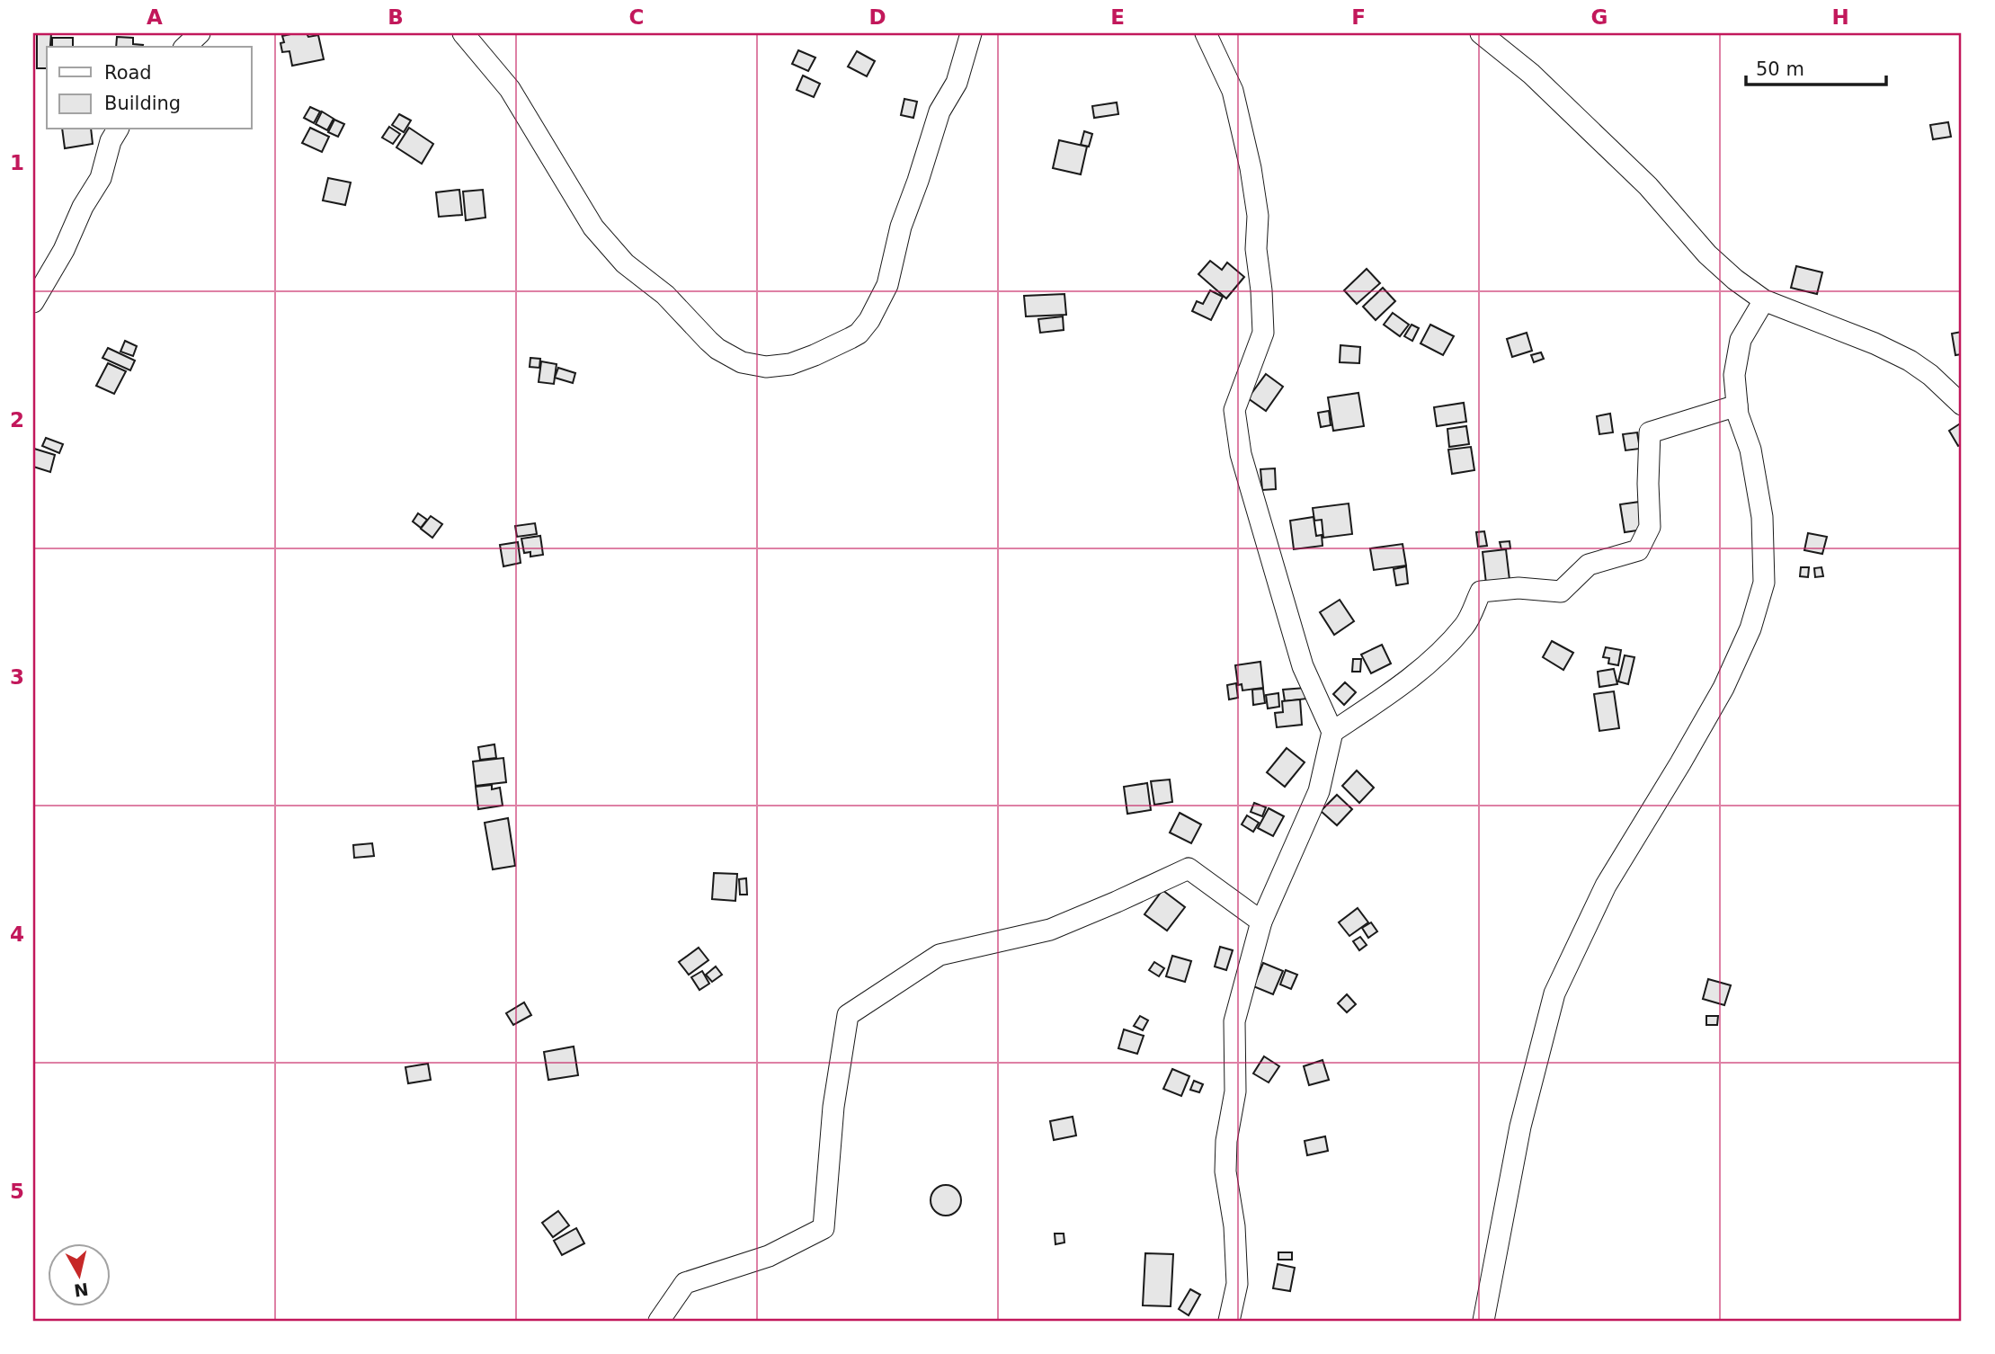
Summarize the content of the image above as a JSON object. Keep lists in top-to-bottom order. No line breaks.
{"legend":["Road","Building"],"scale_bar":"50 m","north":"bottom","grid":{"columns":["A","B","C","D","E","F","G","H"],"rows":["1","2","3","4","5"]}}
